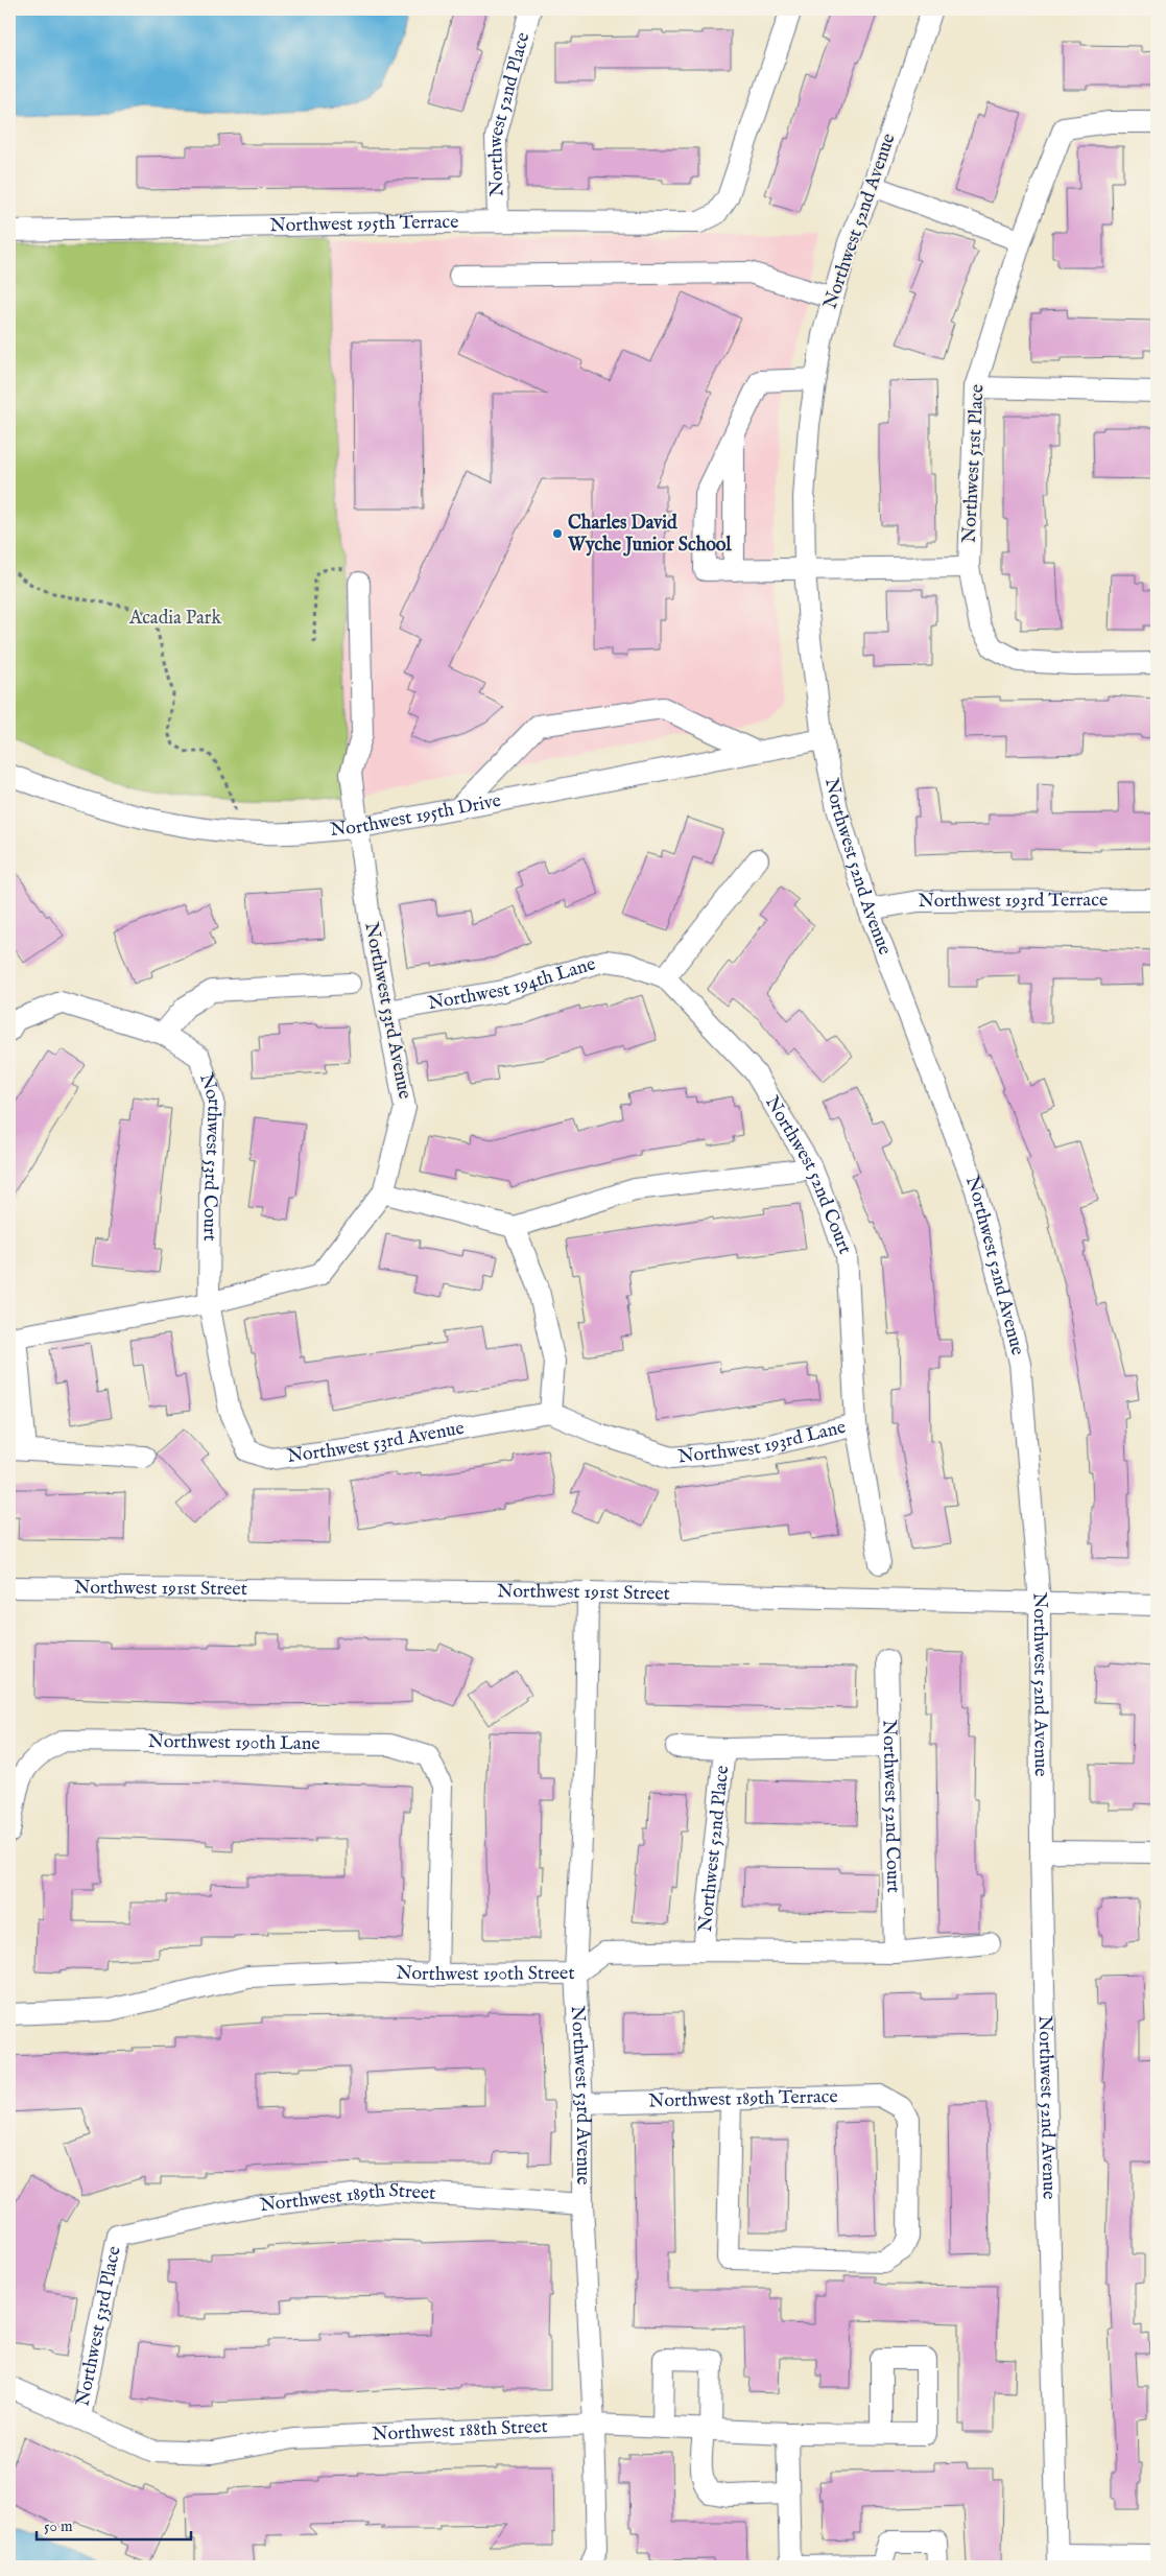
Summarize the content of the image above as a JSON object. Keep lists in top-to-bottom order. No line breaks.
{"streets":{"street":["Northwest 52nd Place","Northwest 52nd Avenue","Northwest 195th Terrace","Northwest 51st Place","Northwest 195th Drive","Northwest 193rd Terrace","Northwest 194th Lane","Northwest 53rd Avenue","Northwest 53rd Court","Northwest 52nd Court","Northwest 193rd Lane","Northwest 191st Street","Northwest 190th Lane","Northwest 190th Street","Northwest 189th Terrace","Northwest 189th Street","Northwest 53rd Place","Northwest 188th Street"]},"crossings":[["Northwest 52nd Place","Northwest 195th Terrace"],["Northwest 52nd Place","Northwest 190th Street"],["Northwest 52nd Avenue","Northwest 195th Drive"],["Northwest 52nd Avenue","Northwest 193rd Terrace"],["Northwest 52nd Avenue","Northwest 191st Street"],["Northwest 195th Drive","Northwest 53rd Avenue"],["Northwest 194th Lane","Northwest 53rd Avenue"],["Northwest 194th Lane","Northwest 52nd Court"],["Northwest 53rd Avenue","Northwest 53rd Court"],["Northwest 53rd Avenue","Northwest 193rd Lane"],["Northwest 53rd Avenue","Northwest 191st Street"],["Northwest 53rd Avenue","Northwest 190th Street"],["Northwest 53rd Avenue","Northwest 189th Terrace"],["Northwest 53rd Avenue","Northwest 189th Street"],["Northwest 53rd Avenue","Northwest 188th Street"],["Northwest 52nd Court","Northwest 193rd Lane"],["Northwest 52nd Court","Northwest 190th Street"],["Northwest 190th Lane","Northwest 190th Street"],["Northwest 189th Street","Northwest 53rd Place"],["Northwest 53rd Place","Northwest 188th Street"]],"parks":["Acadia Park"],"places":["Charles David Wyche Junior School"],"scale_bar":"50 m"}
